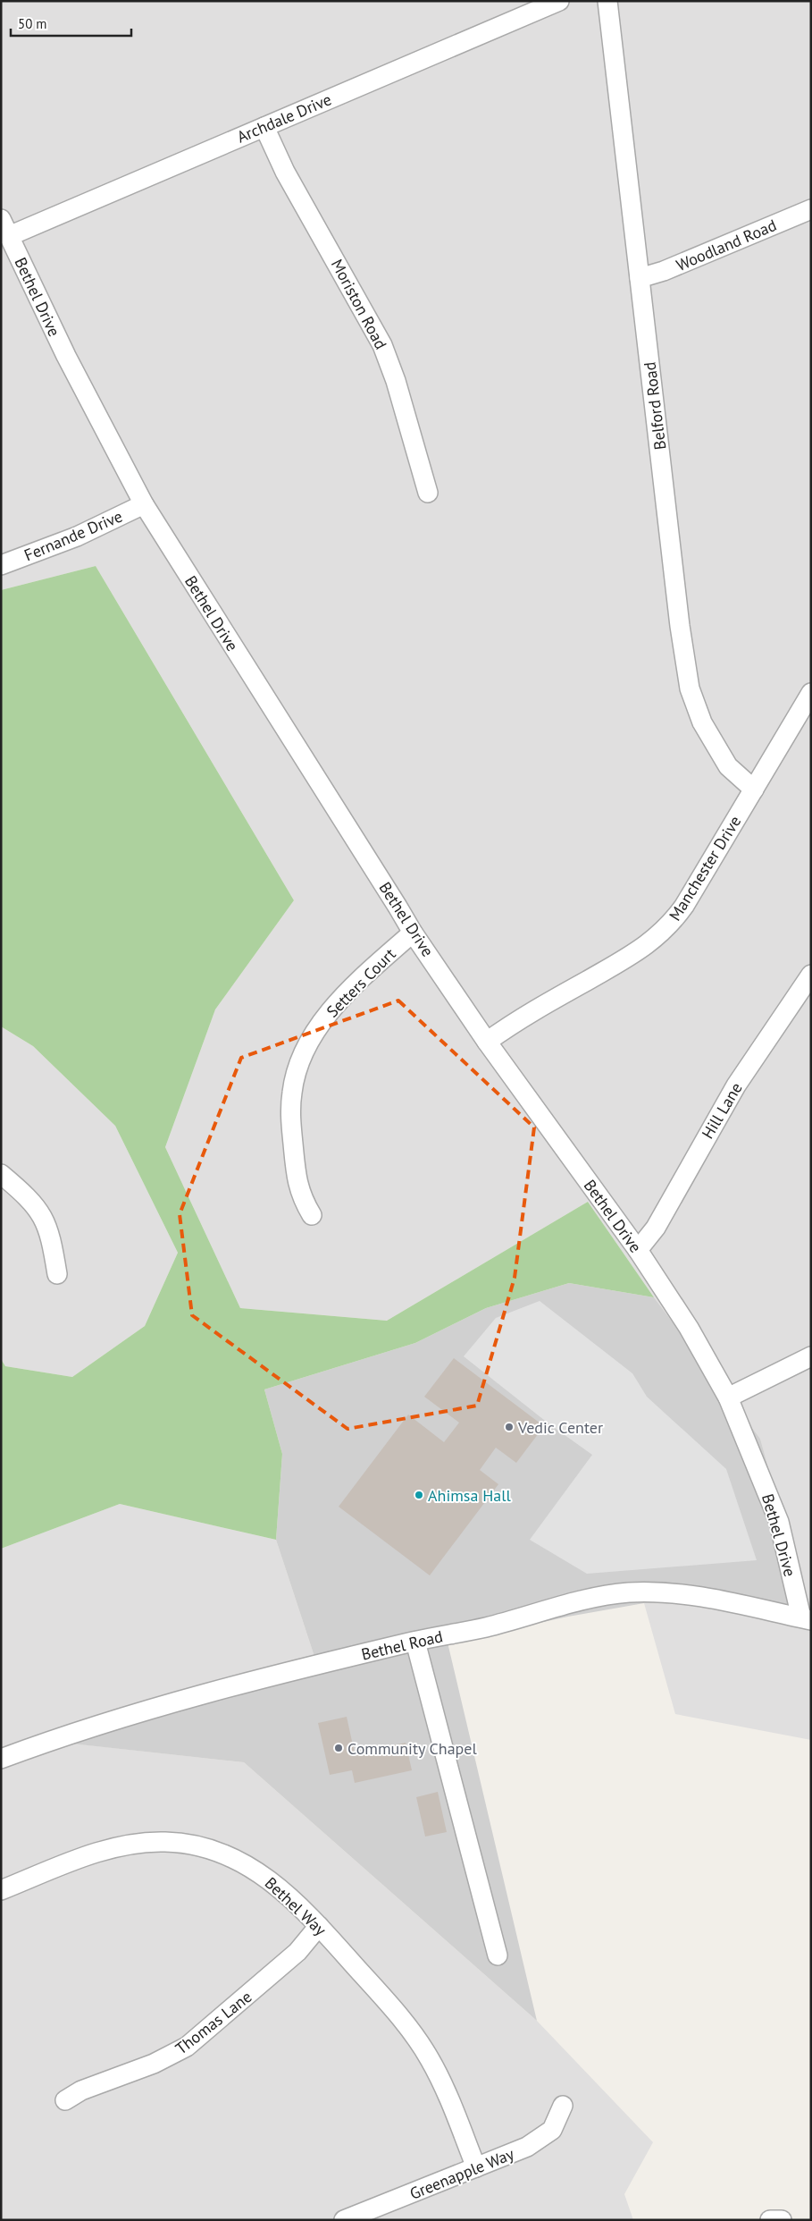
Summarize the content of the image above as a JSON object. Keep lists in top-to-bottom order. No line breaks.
{"streets":{"street":["Archdale Drive","Woodland Road","Bethel Drive","Moriston Road","Belford Road","Fernande Drive","Manchester Drive","Setters Court","Hill Lane","Bethel Road","Bethel Way","Thomas Lane","Greenapple Way"]},"crossings":[["Archdale Drive","Bethel Drive"],["Archdale Drive","Moriston Road"],["Woodland Road","Belford Road"],["Bethel Drive","Fernande Drive"],["Bethel Drive","Manchester Drive"],["Bethel Drive","Setters Court"],["Bethel Drive","Hill Lane"],["Bethel Drive","Bethel Road"],["Belford Road","Manchester Drive"],["Bethel Way","Thomas Lane"],["Bethel Way","Greenapple Way"]],"places":["Vedic Center","Ahimsa Hall","Community Chapel"],"scale_bar":"50 m"}
